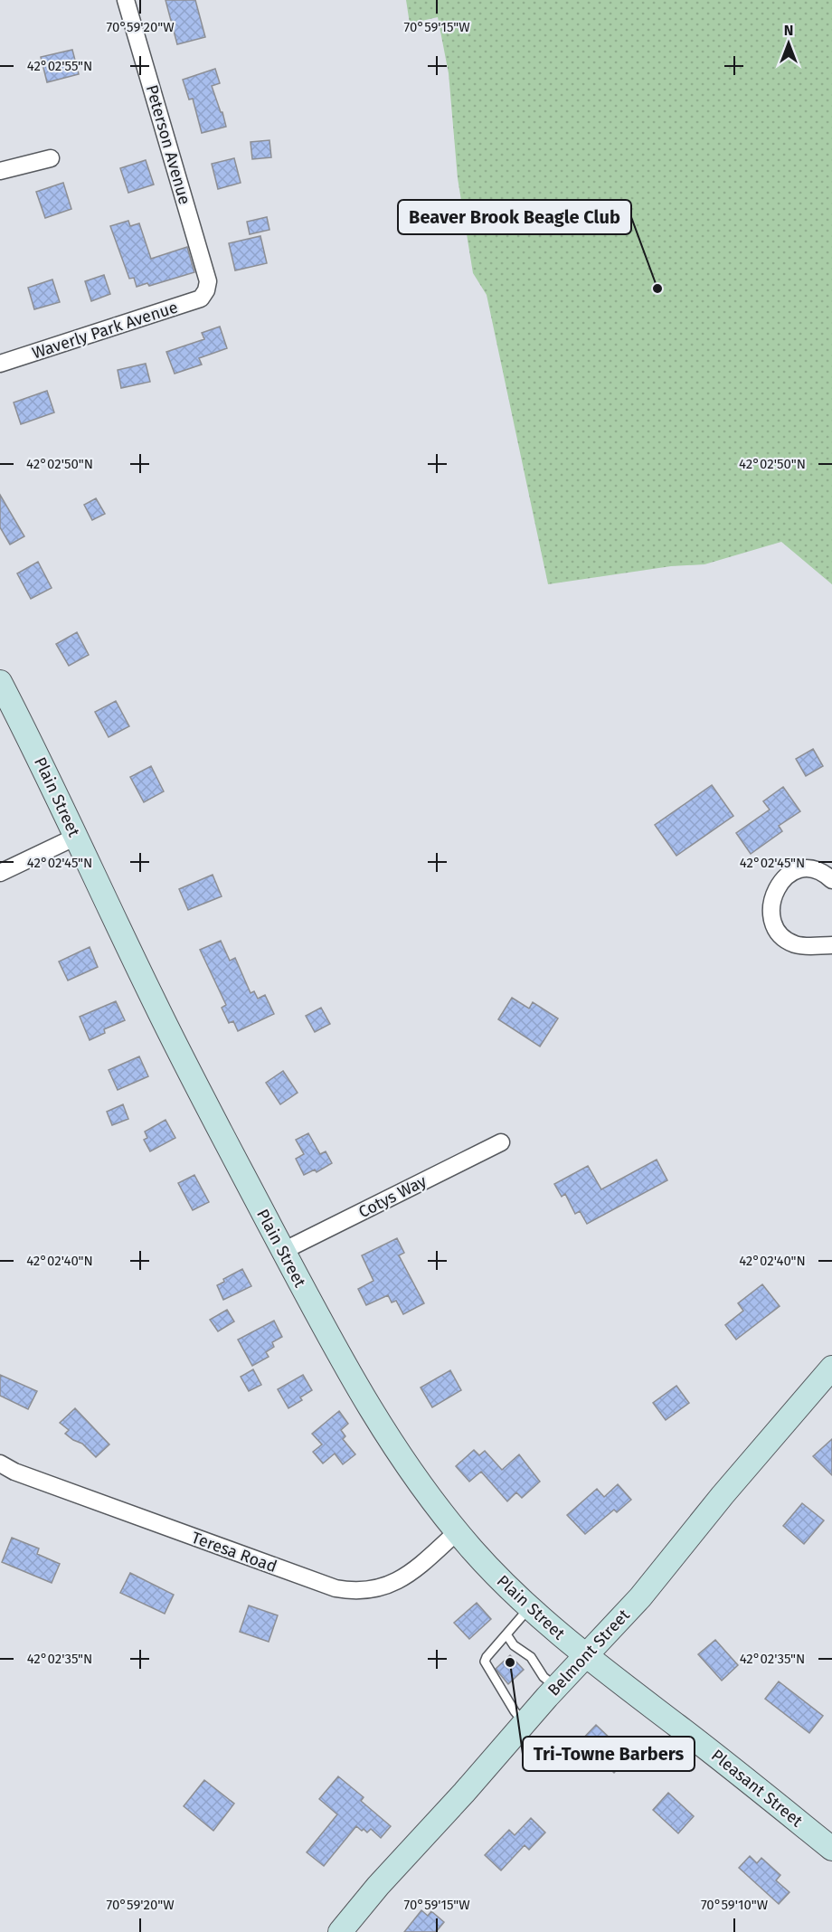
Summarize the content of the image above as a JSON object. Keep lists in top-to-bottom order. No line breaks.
{"streets":{"main road":["Plain Street","Belmont Street","Pleasant Street"],"street":["Peterson Avenue","Waverly Park Avenue","Cotys Way","Teresa Road"]},"crossings":[["Peterson Avenue","Waverly Park Avenue"],["Plain Street","Cotys Way"],["Plain Street","Teresa Road"],["Plain Street","Belmont Street"],["Plain Street","Pleasant Street"]],"places":["Beaver Brook Beagle Club","Tri-Towne Barbers"],"north":"top","coordinates":["70°59'20\"W","70°59'15\"W","42°02'55\"N","42°02'50\"N","42°02'45\"N","42°02'40\"N","42°02'35\"N","70°59'10\"W"]}
